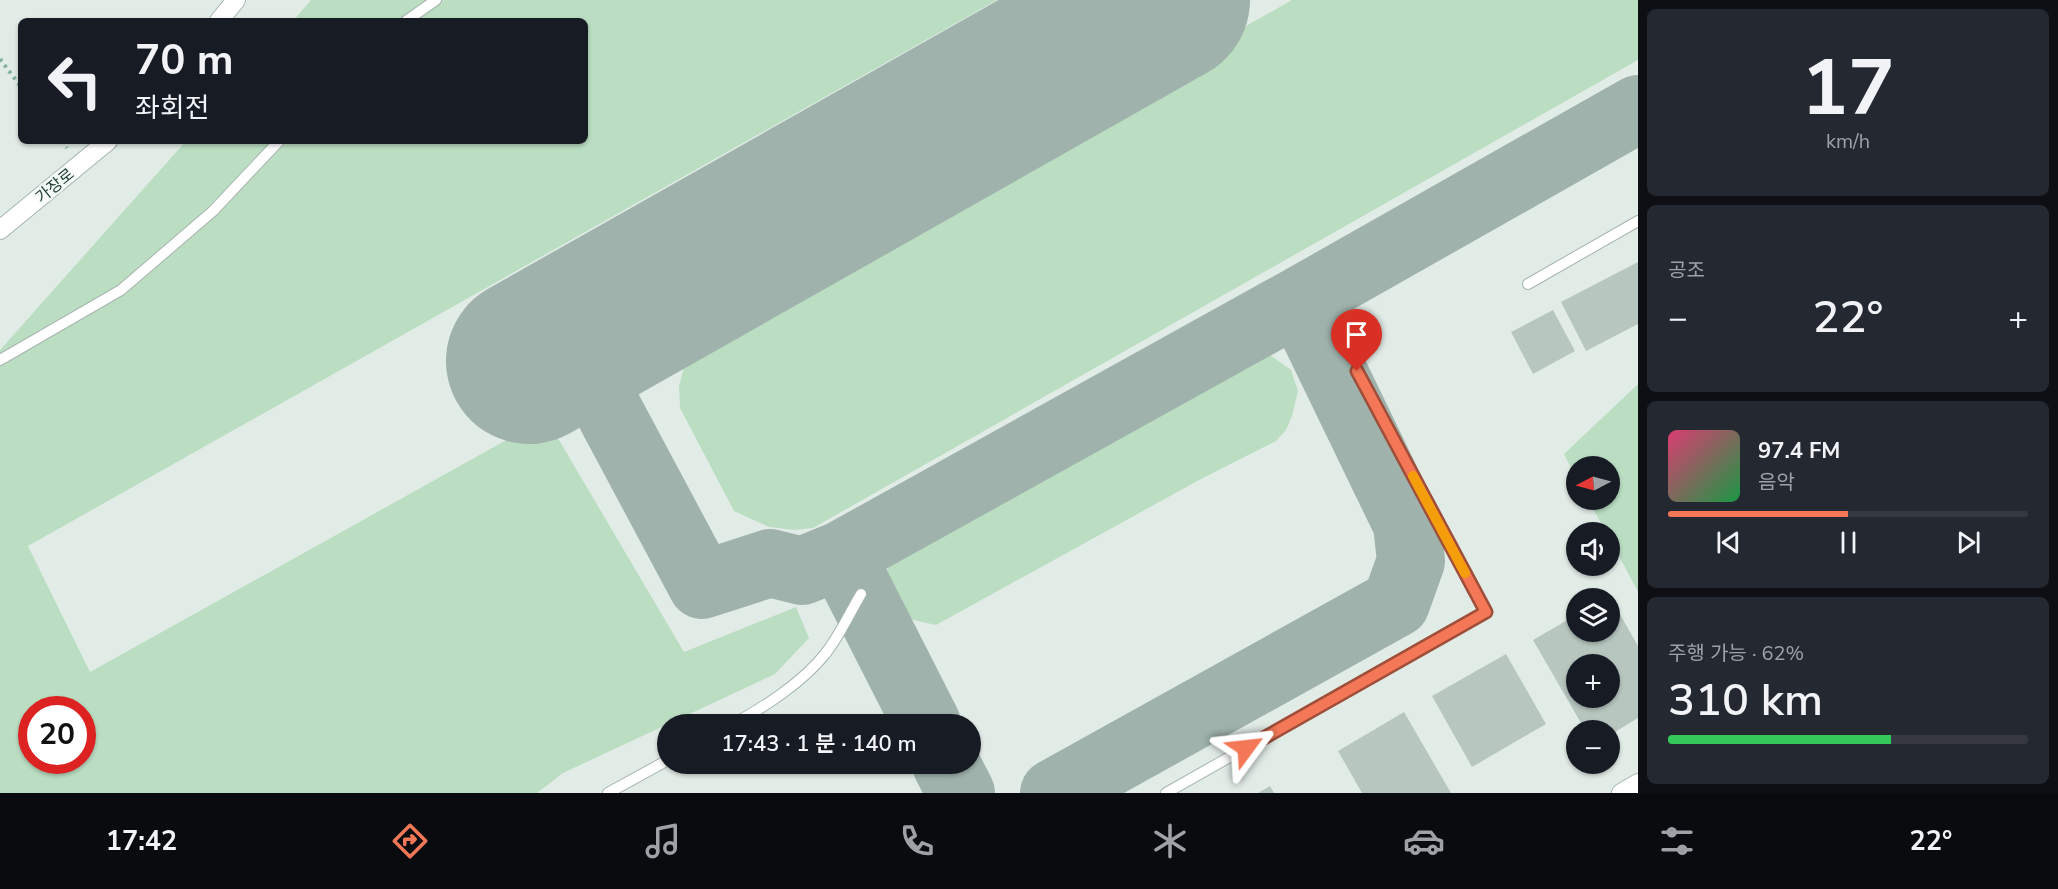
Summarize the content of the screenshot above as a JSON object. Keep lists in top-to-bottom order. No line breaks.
{"streets":{"street":["가장로"]},"north":"left","page":{"tile":[["17","km/h"],"공조",["주행 가능 · 62%","310 km"]],"turn":["70 m","좌회전"],"heat":["−","22°","+"],"song":["97.4 FM","음악"],"map_buttons":["+","−"],"limit":"20","trip":"17:43 · 1 분 · 140 m","tabs":["17:42","22°"]}}
